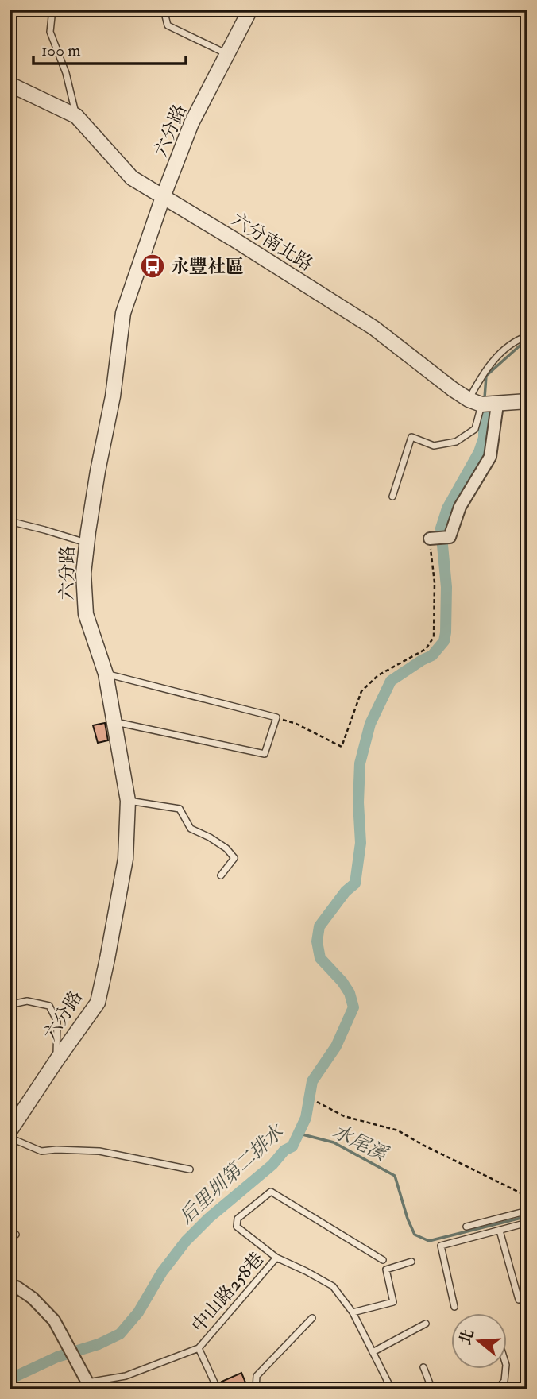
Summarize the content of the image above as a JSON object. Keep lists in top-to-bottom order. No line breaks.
{"streets":{"street":["六分路","六分南北路"],"lane":["中山路258巷"]},"crossings":[["六分路","六分南北路"]],"water":["水尾溪","后里圳第二排水"],"places":{"bus stop":["永豐社區"]},"scale_bar":"100 m","north":"left"}
